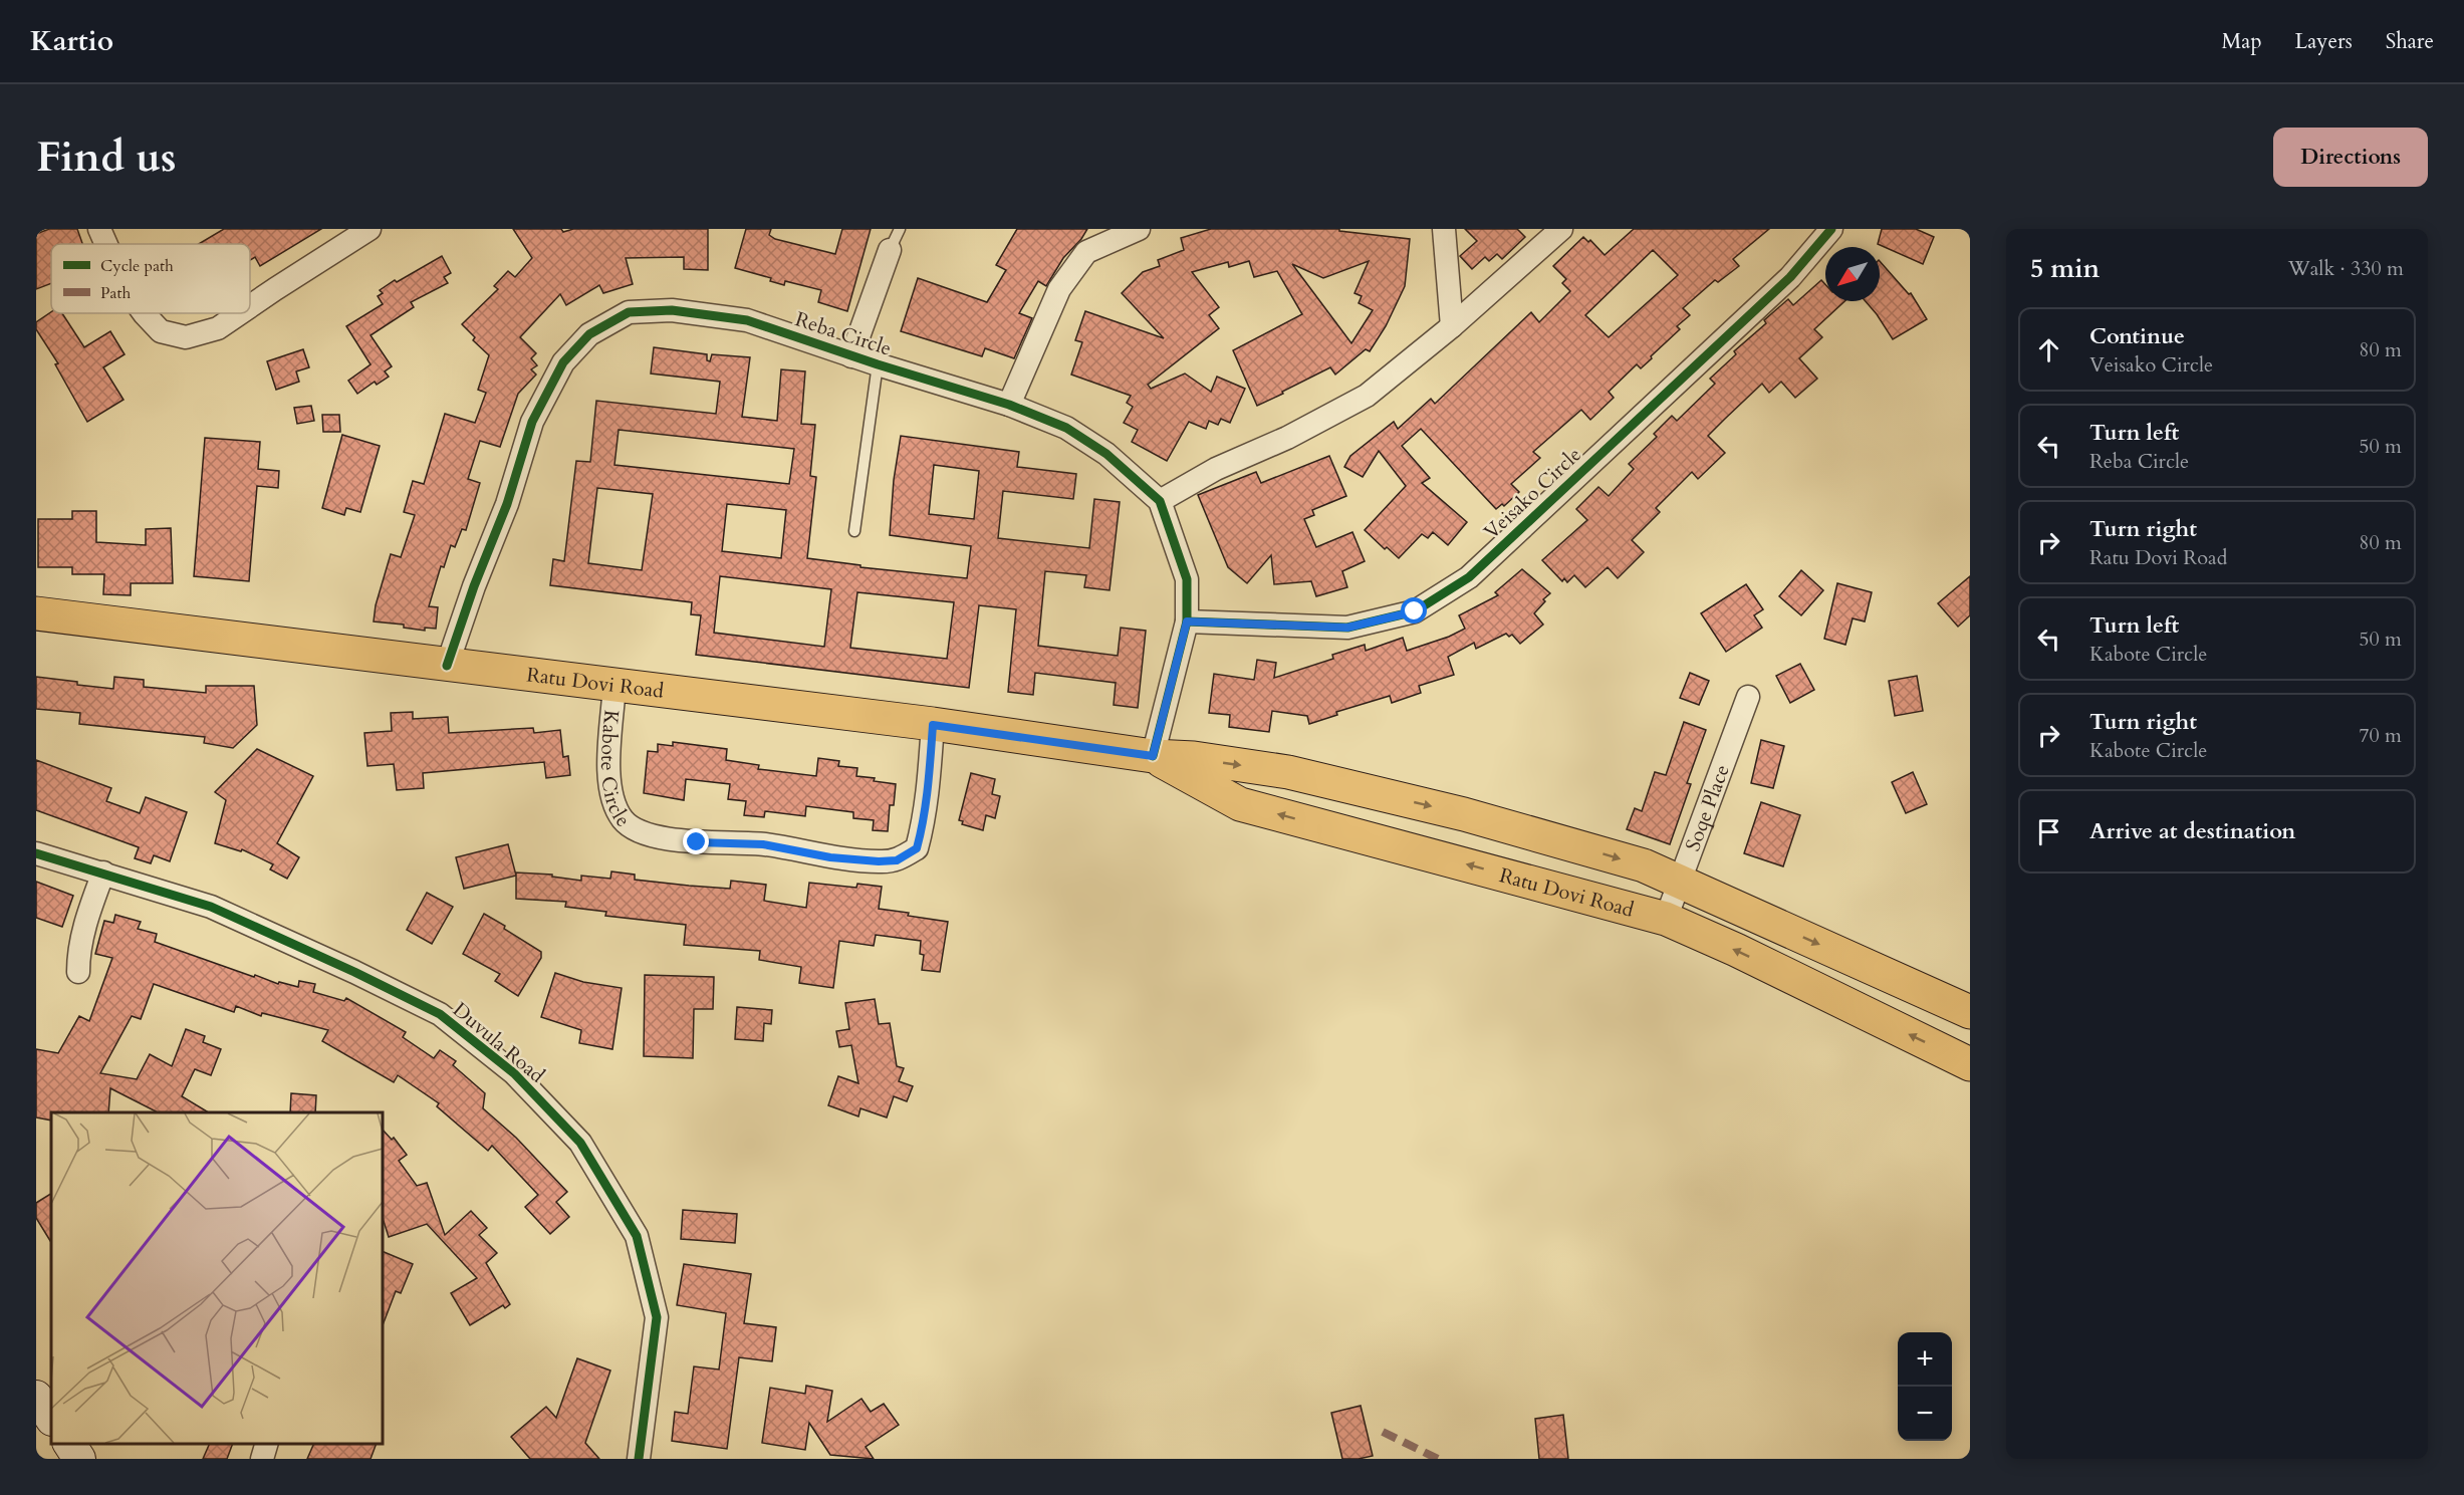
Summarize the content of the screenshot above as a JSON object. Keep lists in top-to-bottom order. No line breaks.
{"streets":{"main road":["Ratu Dovi Road"],"street":["Reba Circle","Veisako Circle","Kabote Circle","Soqe Place","Duvula Road"]},"crossings":[["Reba Circle","Veisako Circle"],["Reba Circle","Ratu Dovi Road"],["Ratu Dovi Road","Kabote Circle"],["Ratu Dovi Road","Soqe Place"]],"legend":["Cycle path","Path"],"north":"bottom left","page":{"header":"Kartio","nav":["Map","Layers","Share"],"buttons":"Directions","title":"Find us","heading":["5 min","Walk · 330 m"],"list":[["Continue","Veisako Circle","80 m"],["Turn left","Reba Circle","50 m"],["Turn right","Ratu Dovi Road","80 m"],["Turn left","Kabote Circle","50 m"],["Turn right","Kabote Circle","70 m"],"Arrive at destination"],"map_buttons":["+","−"]}}
